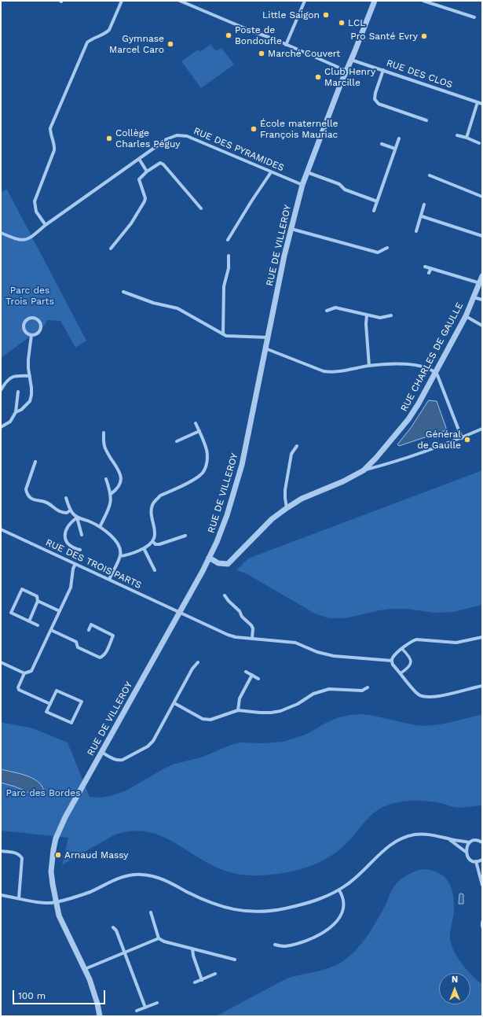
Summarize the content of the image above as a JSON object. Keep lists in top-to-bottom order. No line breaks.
{"streets":{"street":["RUE DES CLOS","RUE DES PYRAMIDES","RUE DE VILLEROY","RUE CHARLES DE GAULLE","RUE DES TROIS PARTS"]},"crossings":[["RUE DES CLOS","RUE DE VILLEROY"],["RUE DES PYRAMIDES","RUE DE VILLEROY"],["RUE DE VILLEROY","RUE CHARLES DE GAULLE"],["RUE DE VILLEROY","RUE DES TROIS PARTS"]],"parks":["Parc des Trois Parts","Parc des Bordes"],"places":["Little Saigon","LCL","Poste de Bondoufle","Pro Santé Evry","Gymnase Marcel Caro","Marché Couvert","Club Henry Marcille","École maternelle François Mauriac","Collège Charles Péguy","Général de Gaulle","Arnaud Massy"],"scale_bar":"100 m","north":"top"}
